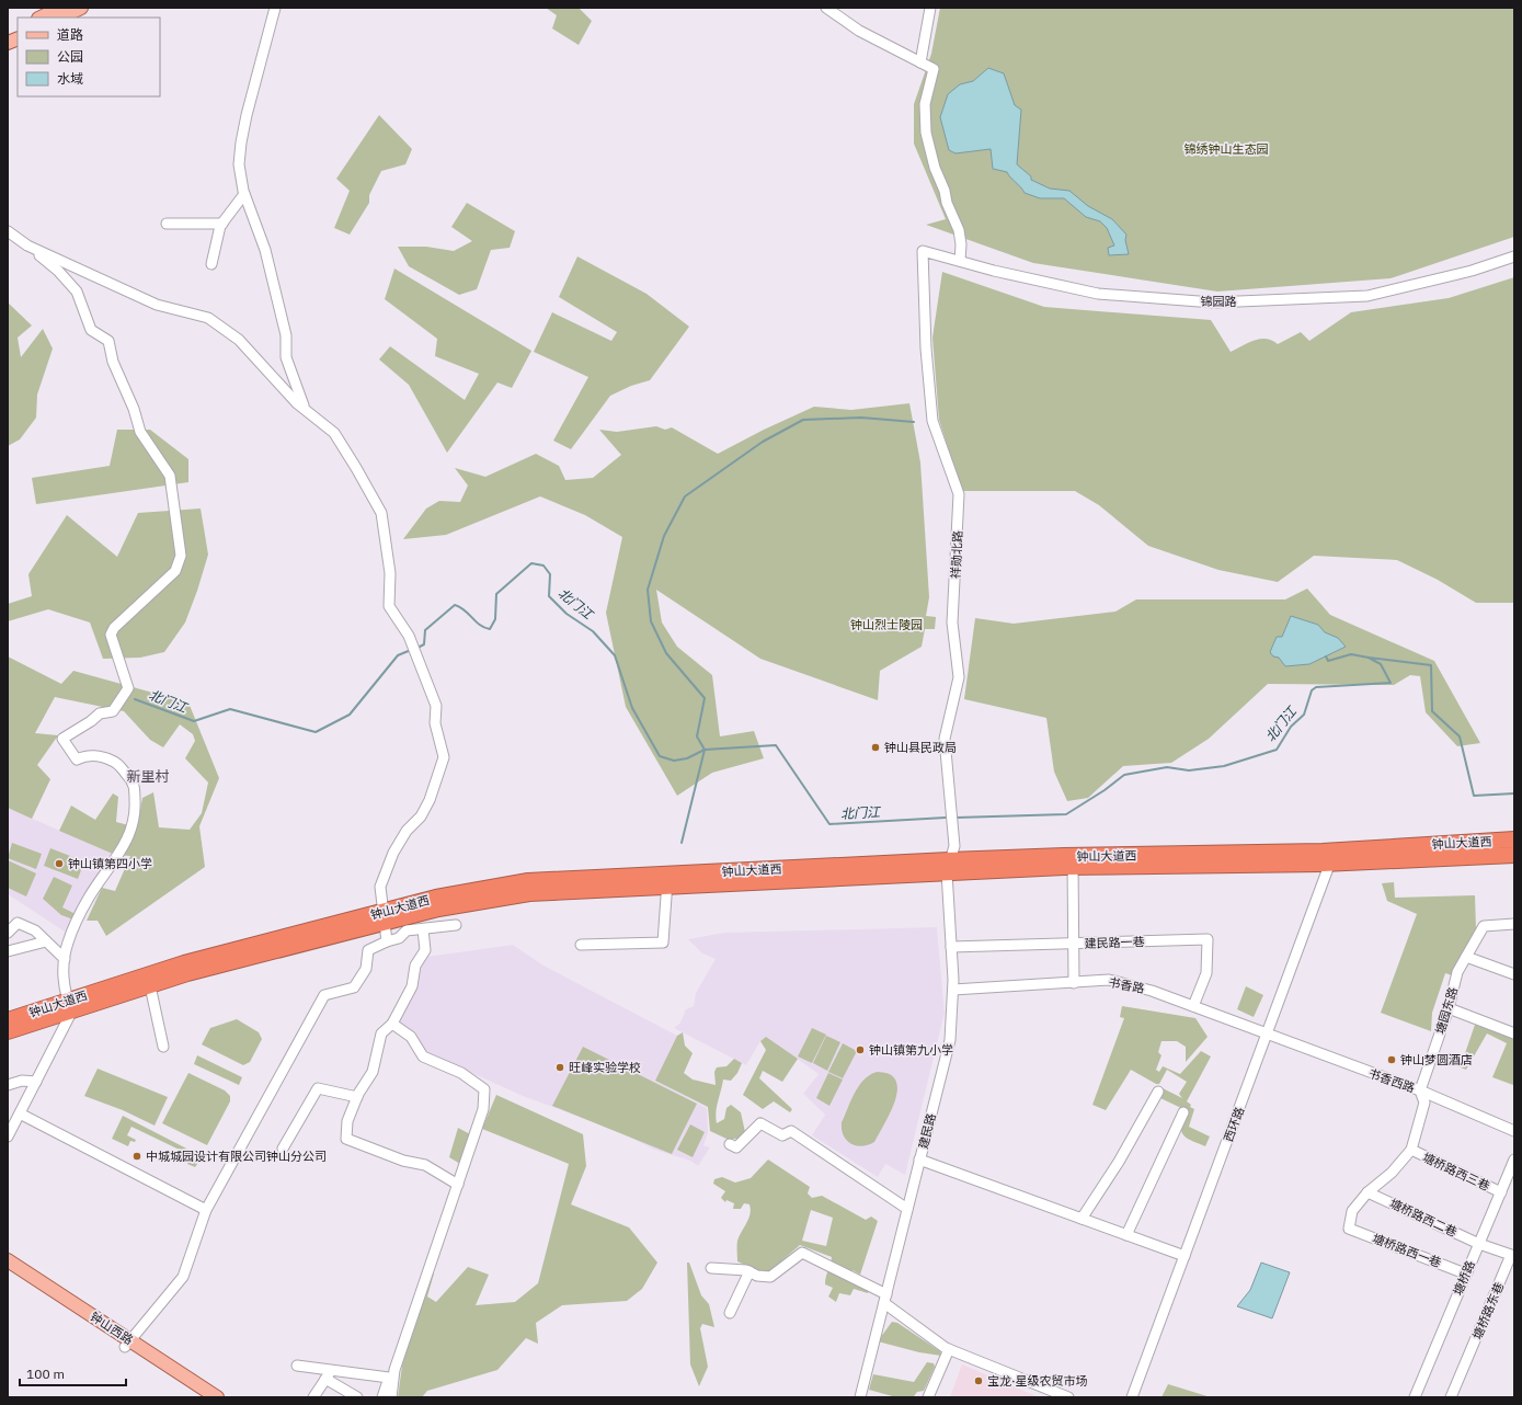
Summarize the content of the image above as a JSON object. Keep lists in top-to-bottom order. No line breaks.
{"streets":{"highway":["钟山大道西"],"main road":["钟山西路"],"street":["锦园路","祥勋北路","建民路一巷","书香路","塘园东路","书香西路","西环路","建民路","塘桥路西三巷","塘桥路西二巷","塘桥路西一巷","塘桥路","塘桥路东巷"]},"crossings":[["锦园路","祥勋北路"],["祥勋北路","钟山大道西"],["祥勋北路","建民路"],["钟山大道西","西环路"],["钟山大道西","建民路"],["建民路一巷","书香路"],["建民路一巷","建民路"],["书香路","书香西路"],["书香路","西环路"],["书香路","建民路"],["塘园东路","书香西路"],["塘园东路","塘桥路西三巷"],["塘园东路","塘桥路西二巷"],["塘园东路","塘桥路西一巷"],["书香西路","西环路"],["塘桥路西三巷","塘桥路"],["塘桥路西二巷","塘桥路"],["塘桥路西二巷","塘桥路东巷"],["塘桥路西一巷","塘桥路"],["塘桥路","塘桥路东巷"]],"districts":["新里村"],"water":["北门江"],"parks":["锦绣钟山生态园","钟山烈士陵园"],"places":["钟山县民政局","钟山镇第四小学","钟山镇第九小学","钟山梦圆酒店","旺峰实验学校","中城城园设计有限公司钟山分公司","宝龙·星级农贸市场"],"legend":["道路","公园","水域"],"scale_bar":"100 m"}
